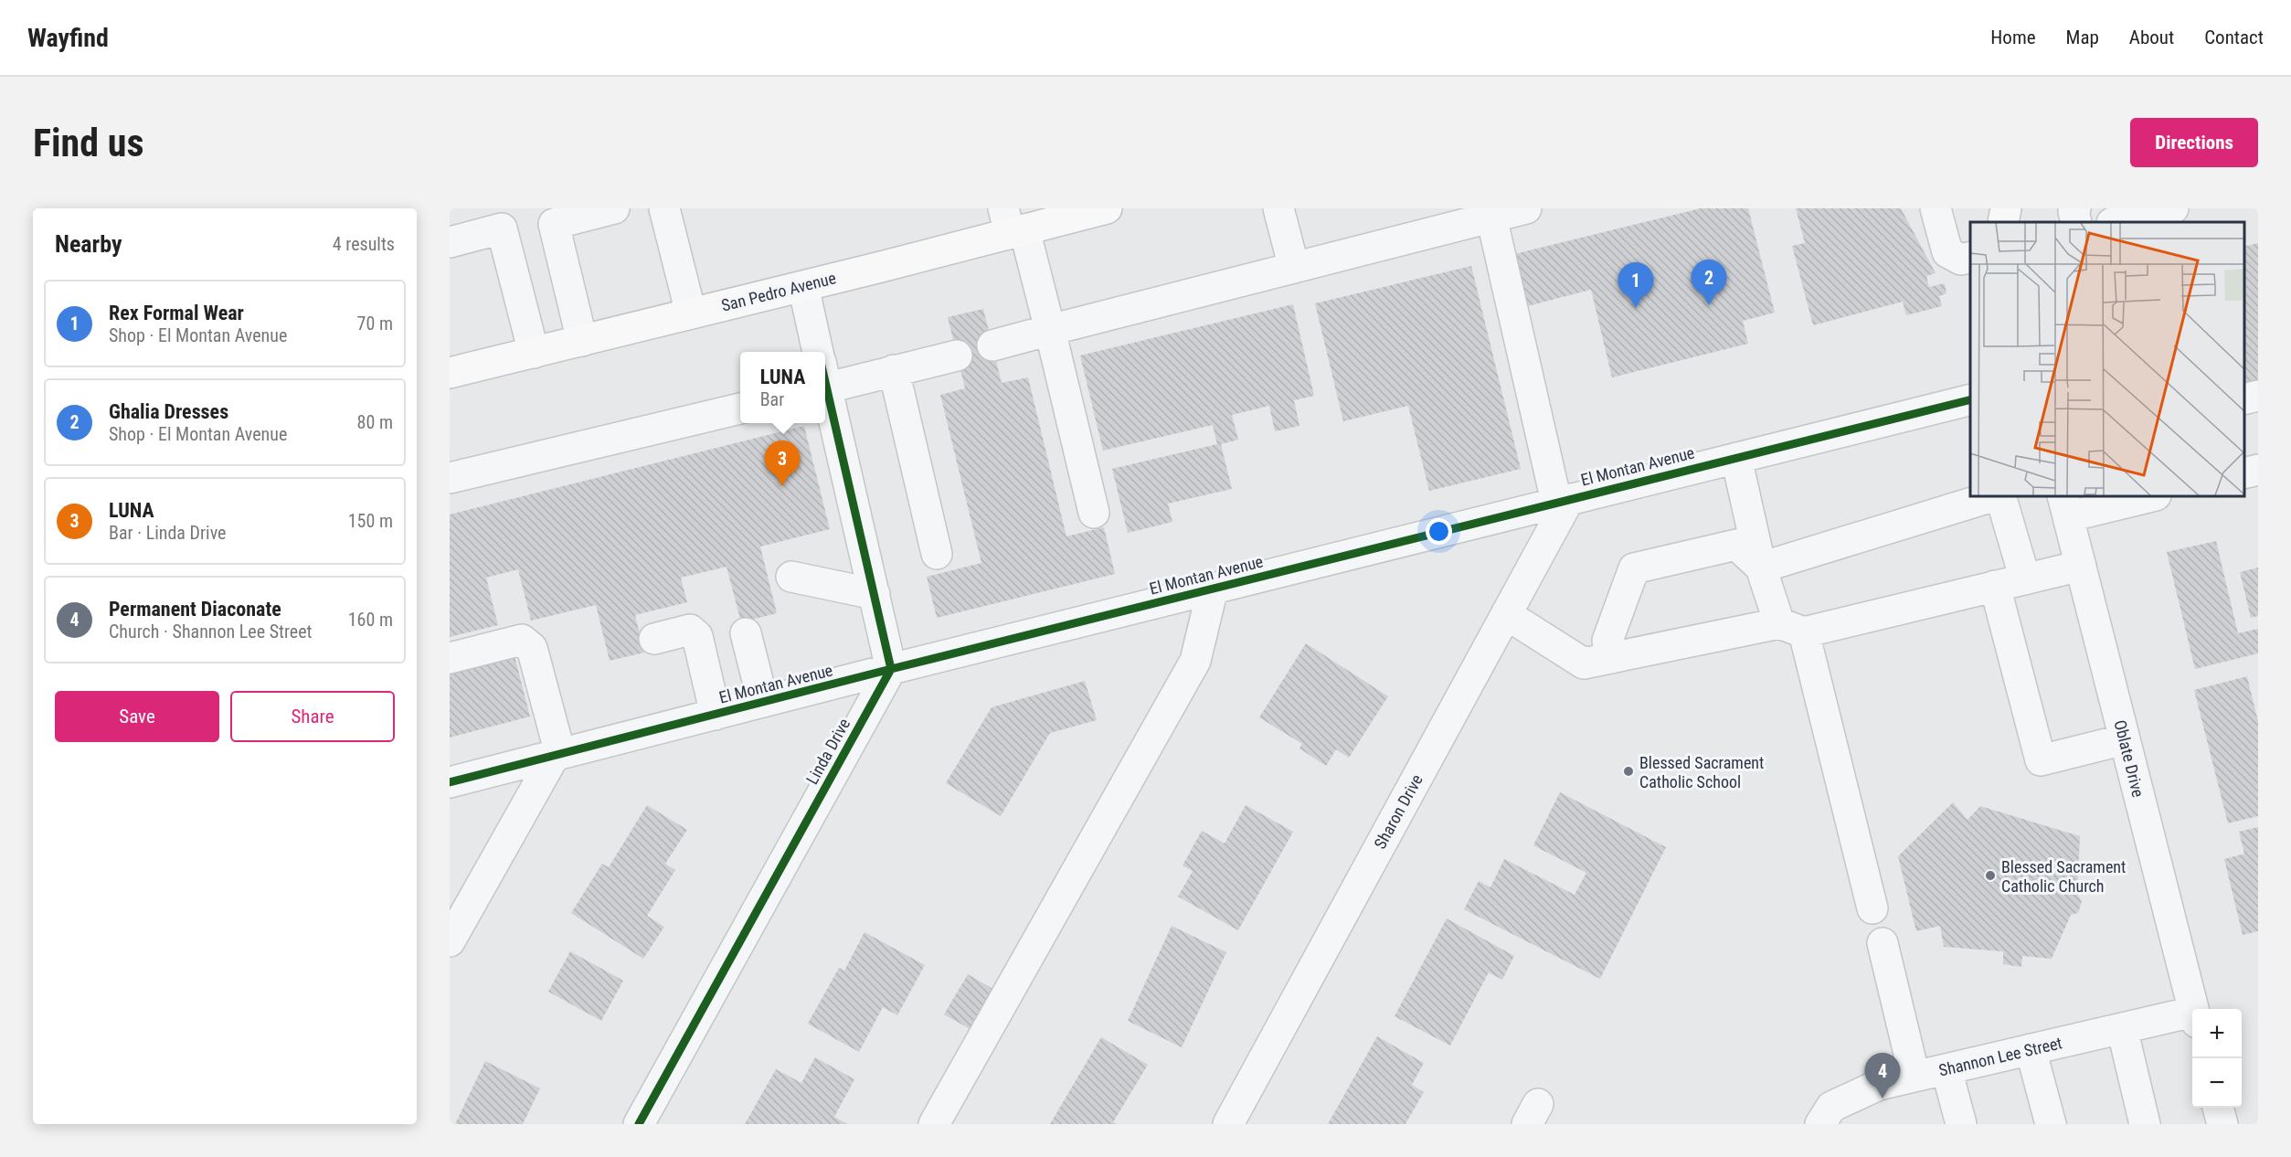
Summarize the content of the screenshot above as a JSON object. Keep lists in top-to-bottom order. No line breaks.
{"streets":{"main road":["San Pedro Avenue"],"street":["El Montan Avenue","Linda Drive","Oblate Drive","Sharon Drive","Shannon Lee Street"]},"crossings":[["El Montan Avenue","Linda Drive"],["El Montan Avenue","Sharon Drive"]],"places":["Blessed Sacrament Catholic School","Blessed Sacrament Catholic Church"],"page":{"header":"Wayfind","nav":["Home","Map","About","Contact"],"buttons":["Directions",["Save","Share"]],"title":"Find us","heading":["Nearby","4 results"],"pins":["2","1","3","4"],"list":[{"mark":"1","name":"Rex Formal Wear","note":"Shop · El Montan Avenue","value":"70 m"},{"mark":"2","name":"Ghalia Dresses","note":"Shop · El Montan Avenue","value":"80 m"},{"mark":"3","name":"LUNA","note":"Bar · Linda Drive","value":"150 m"},{"mark":"4","name":"Permanent Diaconate","note":"Church · Shannon Lee Street","value":"160 m"}],"popup":["LUNA","Bar"],"map_buttons":["+","−"]}}
